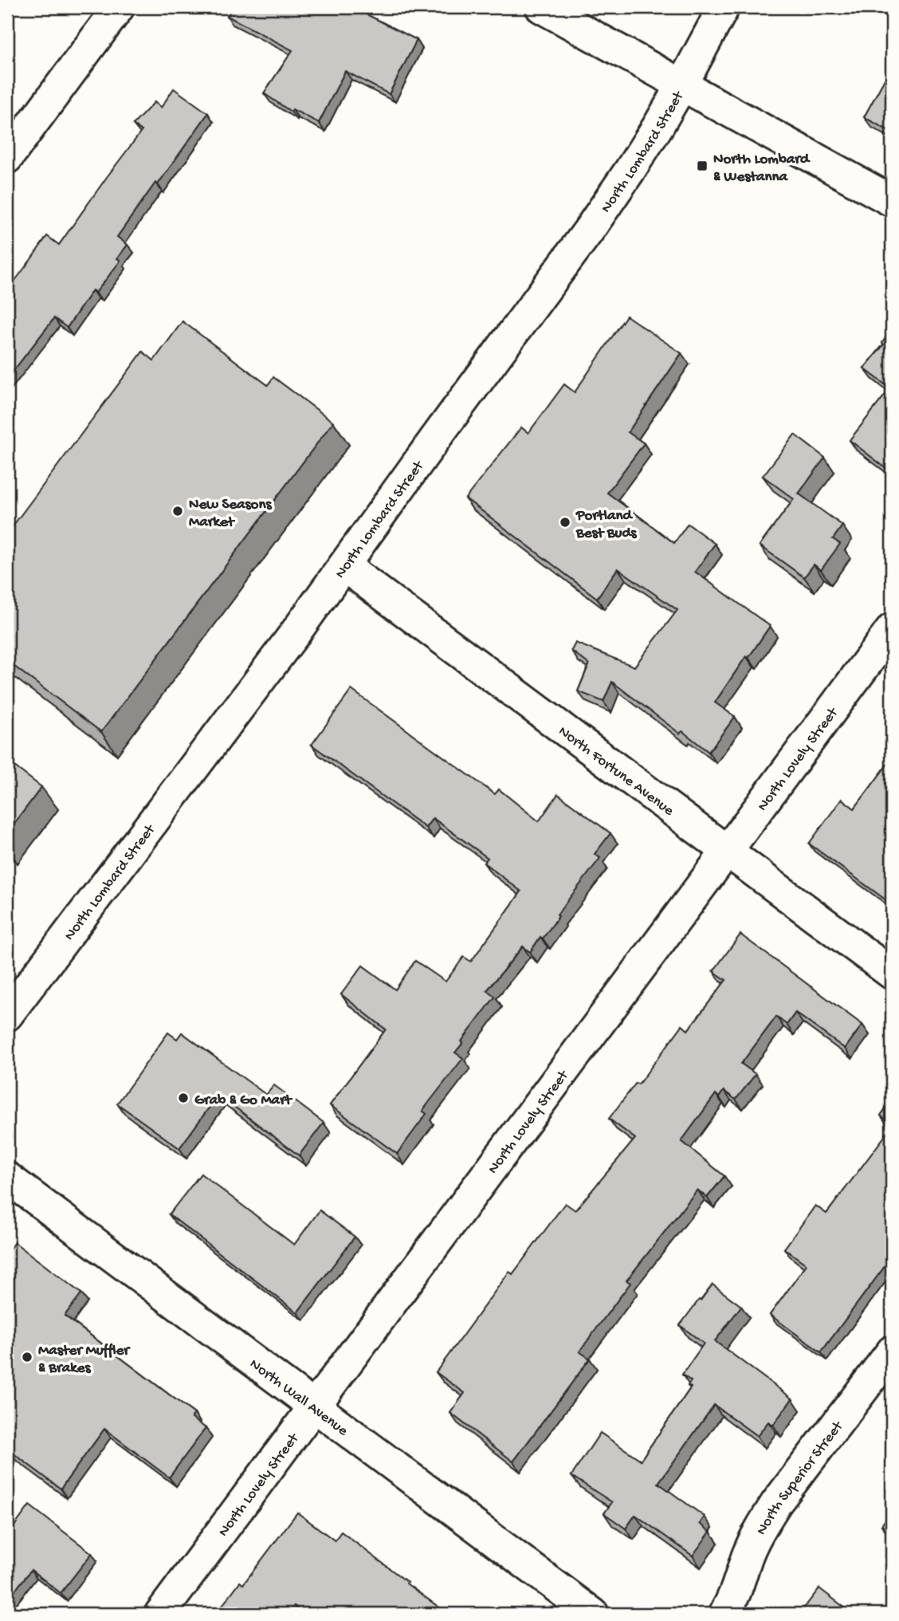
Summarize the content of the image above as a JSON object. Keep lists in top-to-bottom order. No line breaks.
{"streets":{"street":["North Lombard Street","North Lovely Street","North Fortune Avenue","North Wall Avenue","North Superior Street"]},"crossings":[["North Lombard Street","North Fortune Avenue"],["North Lovely Street","North Fortune Avenue"],["North Lovely Street","North Wall Avenue"]],"places":{"transit":["North Lombard & Westanna"],"other":["New Seasons Market","Portland Best Buds","Grab & Go Mart","Master Muffler & Brakes"]}}
